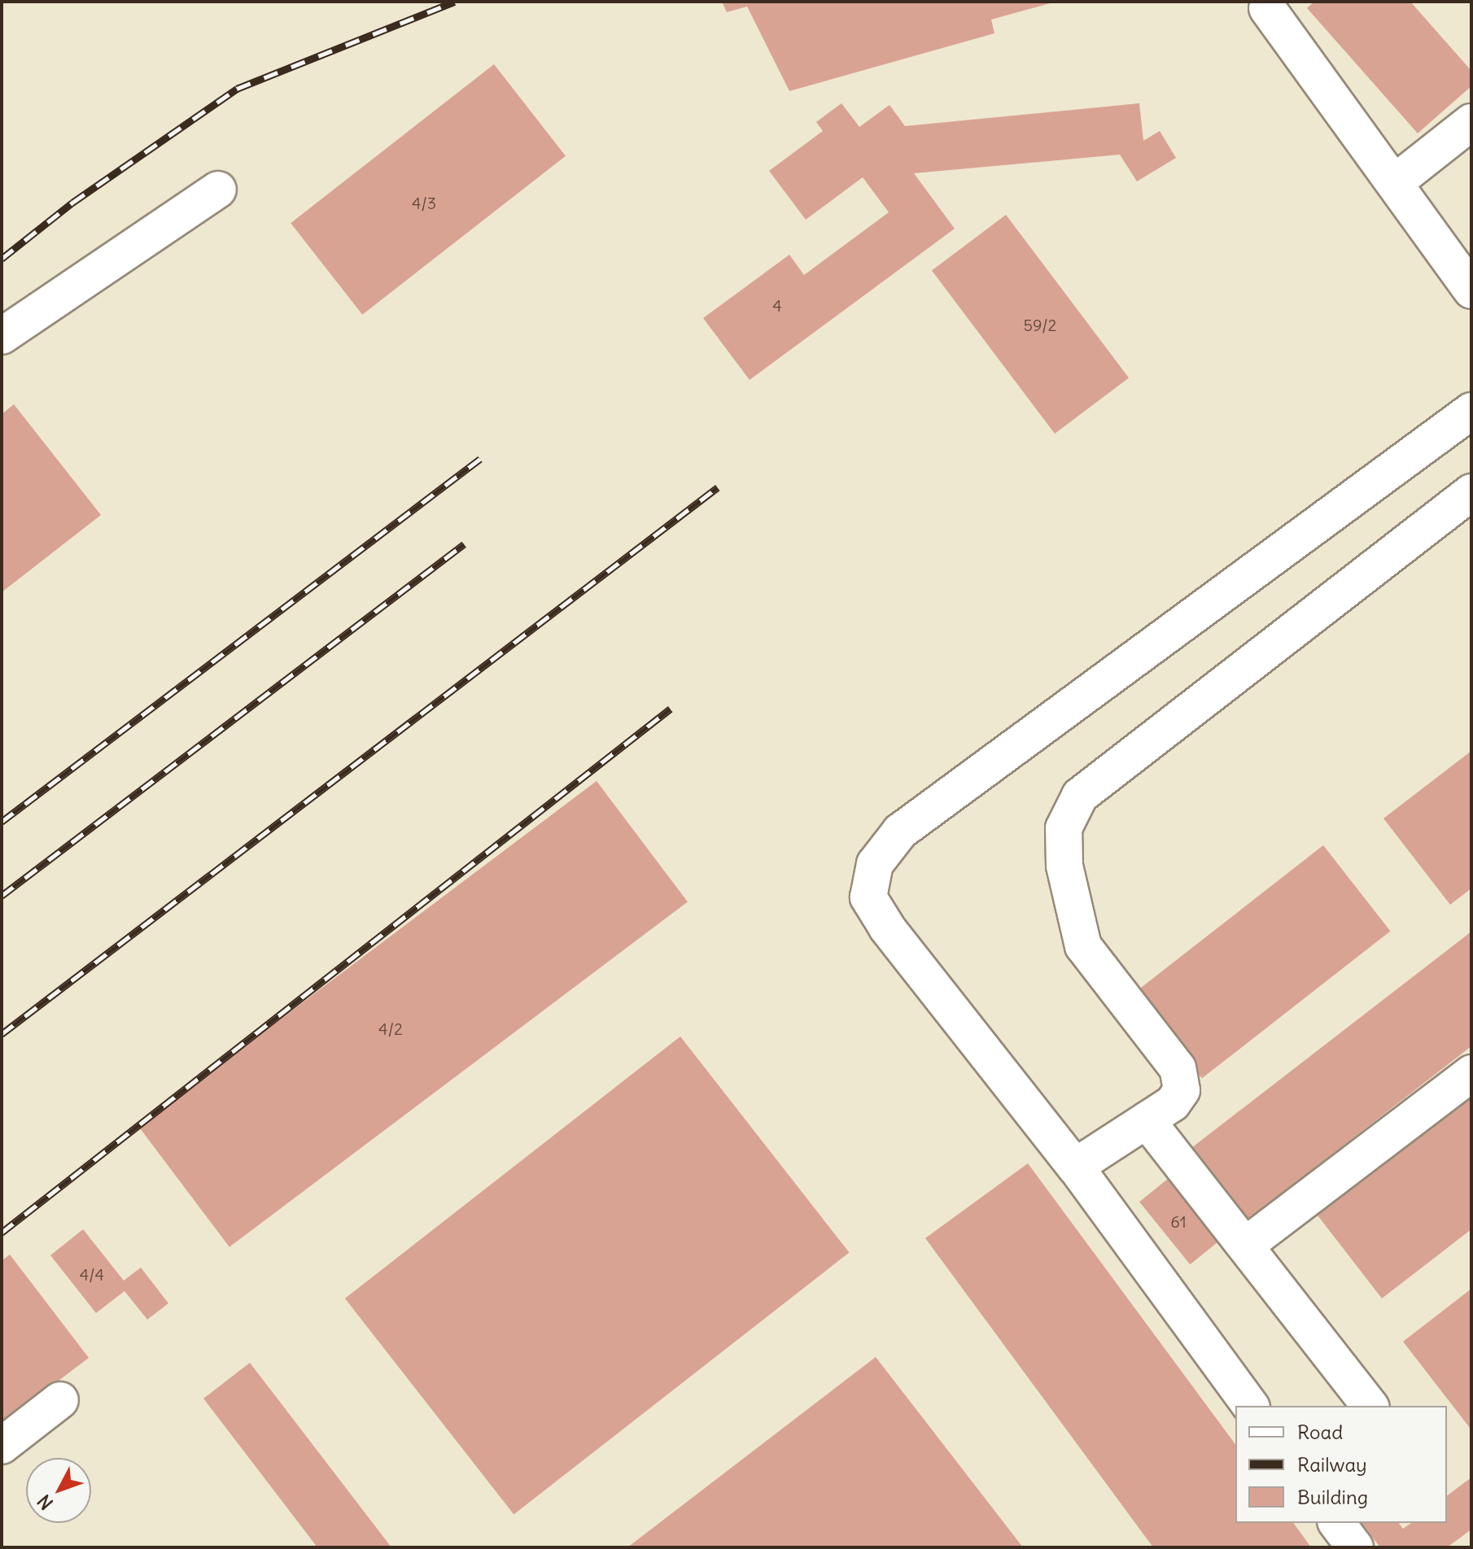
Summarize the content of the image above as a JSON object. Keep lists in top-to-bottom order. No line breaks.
{"house_numbers":["4/3","4","59/2","4/2","61","4/4"],"legend":["Road","Railway","Building"],"north":"bottom left"}
